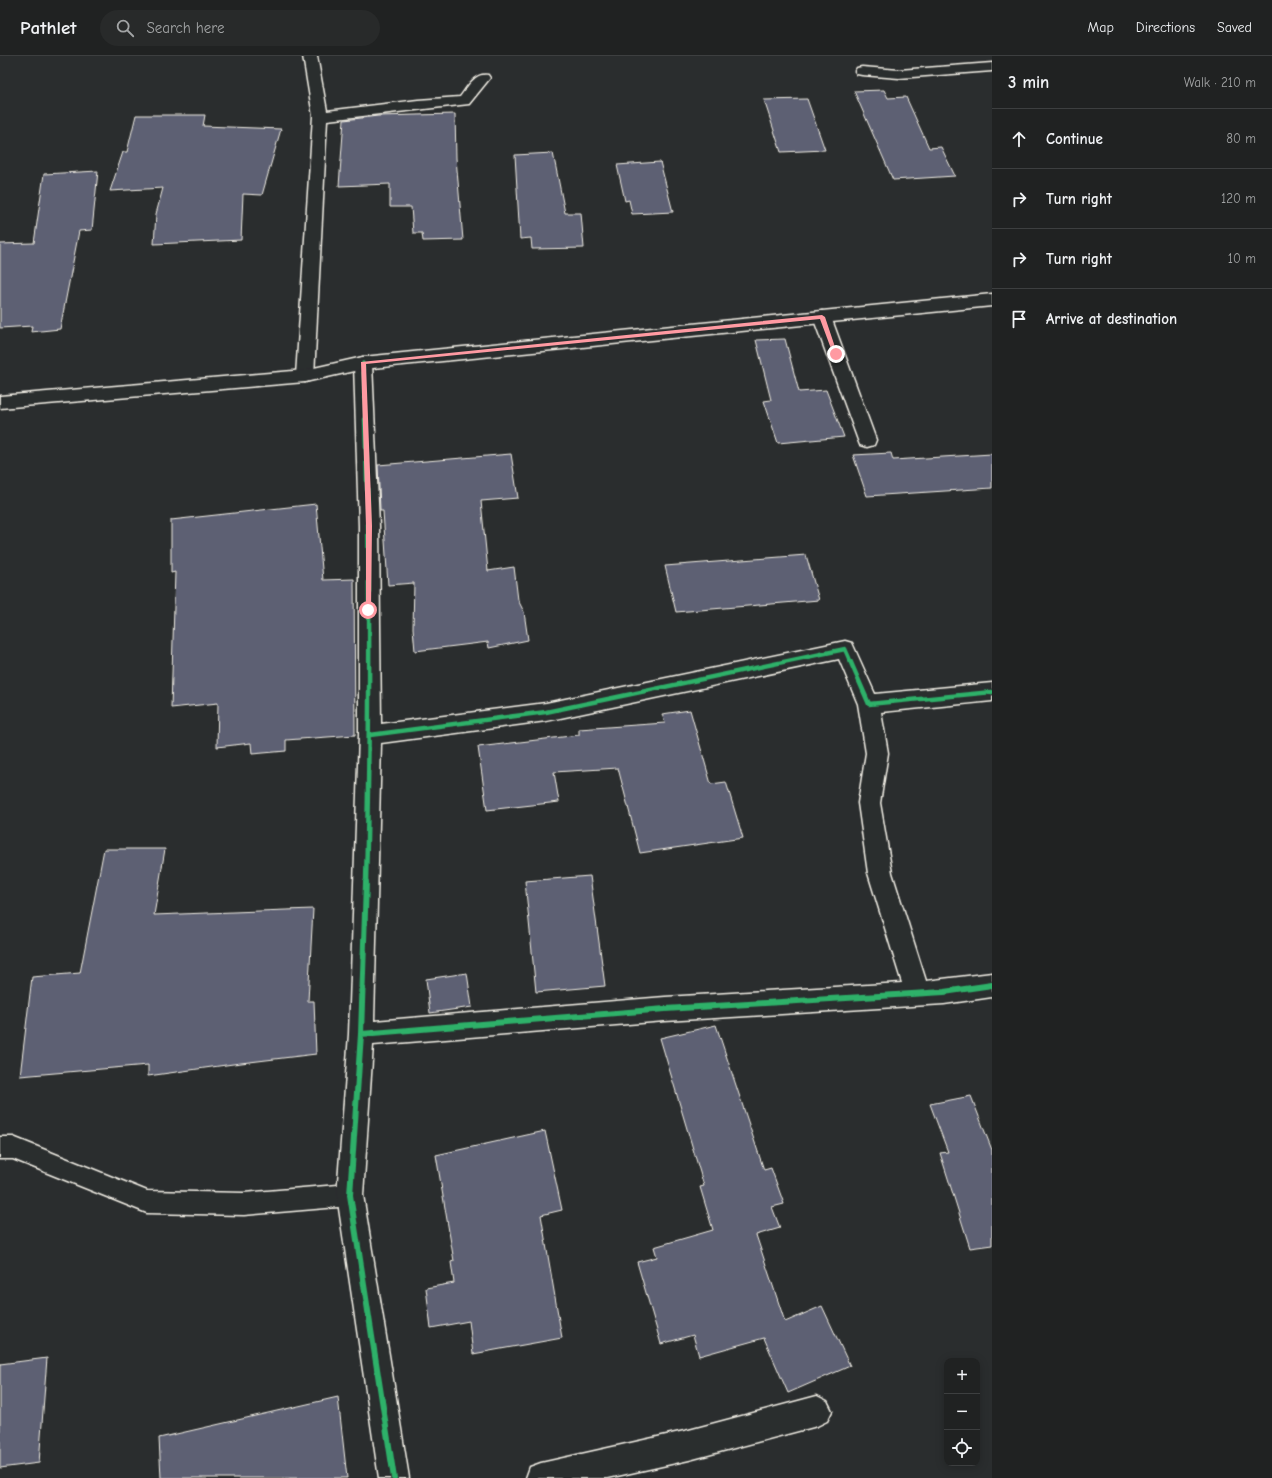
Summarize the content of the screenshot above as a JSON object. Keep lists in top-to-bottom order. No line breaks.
{"page":{"header":"Pathlet","search":"Search here","nav":["Map","Directions","Saved"],"heading":["3 min","Walk · 210 m"],"list":[["Continue","80 m"],["Turn right","120 m"],["Turn right","10 m"],"Arrive at destination"],"map_buttons":["+","−"]}}
